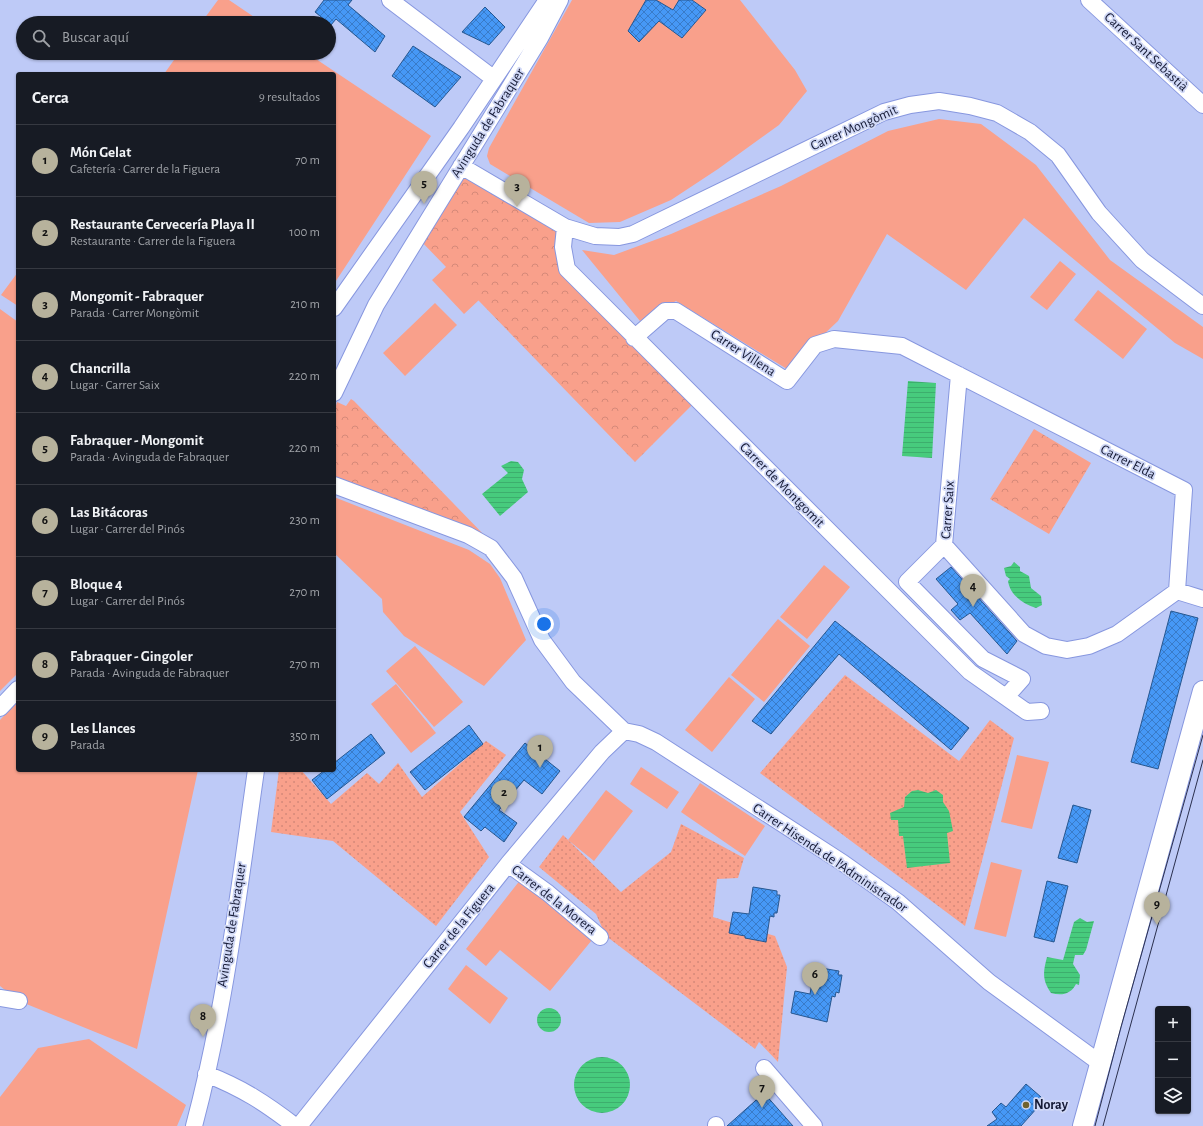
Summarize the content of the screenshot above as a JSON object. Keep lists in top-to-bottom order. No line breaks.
{"streets":{"street":["Carrer Sant Sebastià","Avinguda de Fabraquer","Carrer Mongòmit","Carrer Villena","Carrer Elda","Carrer de Montgomit","Carrer Saix","Carrer Hisenda de l'Administrador","Carrer de la Morera","Carrer de la Figuera"]},"crossings":[["Avinguda de Fabraquer","Carrer Mongòmit"],["Carrer Mongòmit","Carrer de Montgomit"],["Carrer Villena","Carrer Elda"],["Carrer Villena","Carrer de Montgomit"],["Carrer Villena","Carrer Saix"],["Carrer Elda","Carrer Saix"],["Carrer Hisenda de l'Administrador","Carrer de la Figuera"],["Carrer de la Morera","Carrer de la Figuera"]],"places":["Noray"],"page":{"search":"Buscar aquí","heading":["Cerca","9 resultados"],"list":[{"mark":"1","name":"Món Gelat","note":"Cafetería · Carrer de la Figuera","value":"70 m"},{"mark":"2","name":"Restaurante Cervecería Playa II","note":"Restaurante · Carrer de la Figuera","value":"100 m"},{"mark":"3","name":"Mongomit - Fabraquer","note":"Parada · Carrer Mongòmit","value":"210 m"},{"mark":"4","name":"Chancrilla","note":"Lugar · Carrer Saix","value":"220 m"},{"mark":"5","name":"Fabraquer - Mongomit","note":"Parada · Avinguda de Fabraquer","value":"220 m"},{"mark":"6","name":"Las Bitácoras","note":"Lugar · Carrer del Pinós","value":"230 m"},{"mark":"7","name":"Bloque 4","note":"Lugar · Carrer del Pinós","value":"270 m"},{"mark":"8","name":"Fabraquer - Gingoler","note":"Parada · Avinguda de Fabraquer","value":"270 m"},{"mark":"9","name":"Les Llances","note":"Parada","value":"350 m"}],"pins":["5","3","4","1","2","9","6","8","7"],"map_buttons":["+","−"]}}
